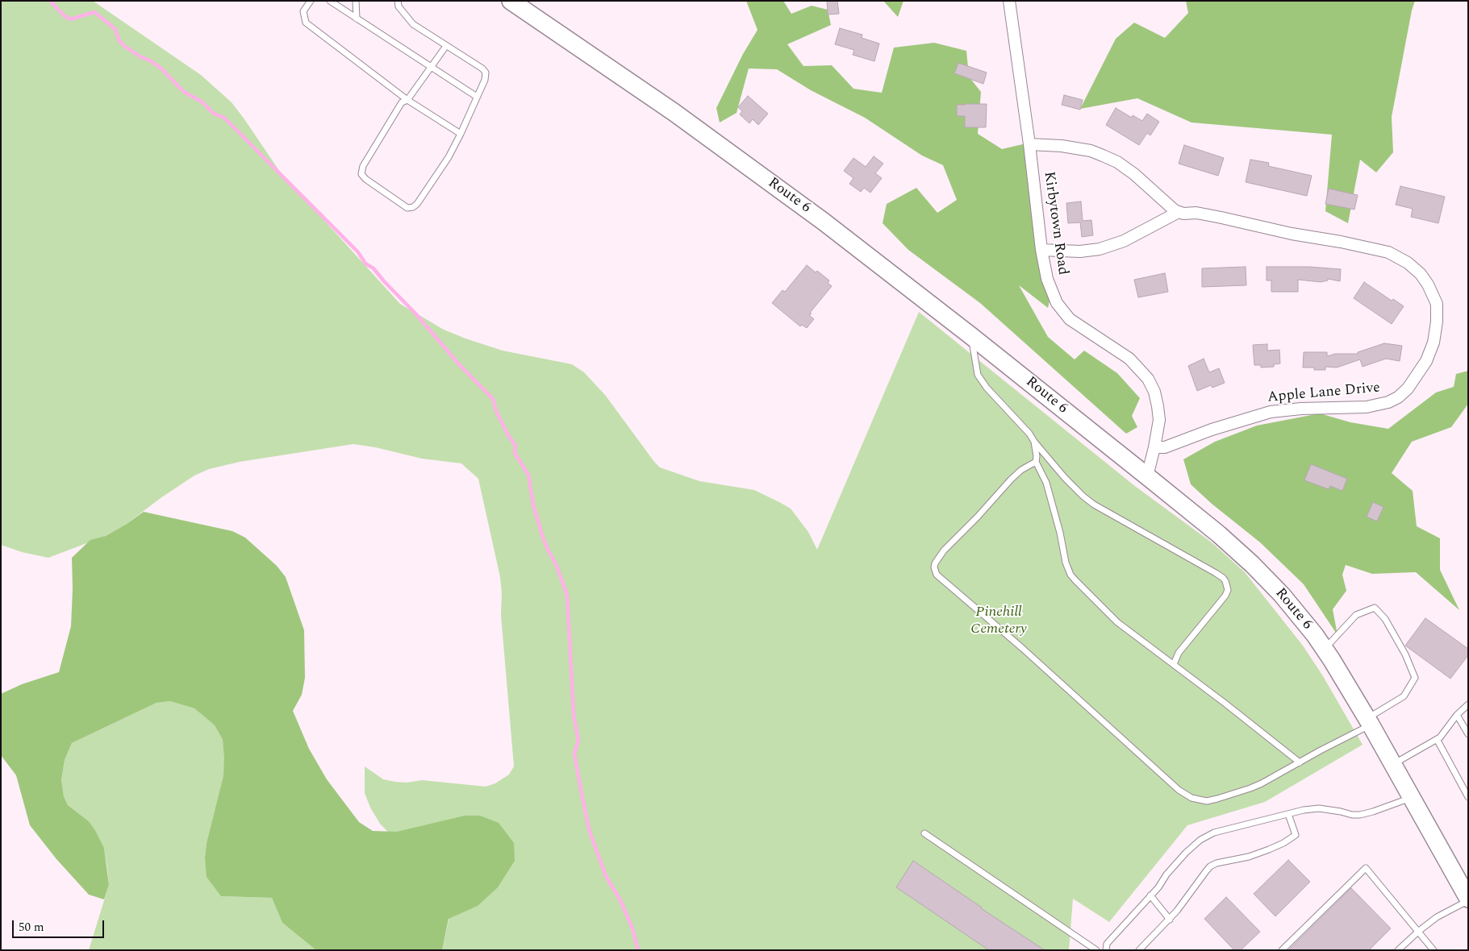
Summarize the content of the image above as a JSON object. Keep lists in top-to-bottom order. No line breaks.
{"streets":{"main road":["Route 6"],"street":["Kirbytown Road","Apple Lane Drive"]},"crossings":[["Route 6","Kirbytown Road"],["Kirbytown Road","Apple Lane Drive"]],"parks":["Pinehill Cemetery"],"scale_bar":"50 m"}
